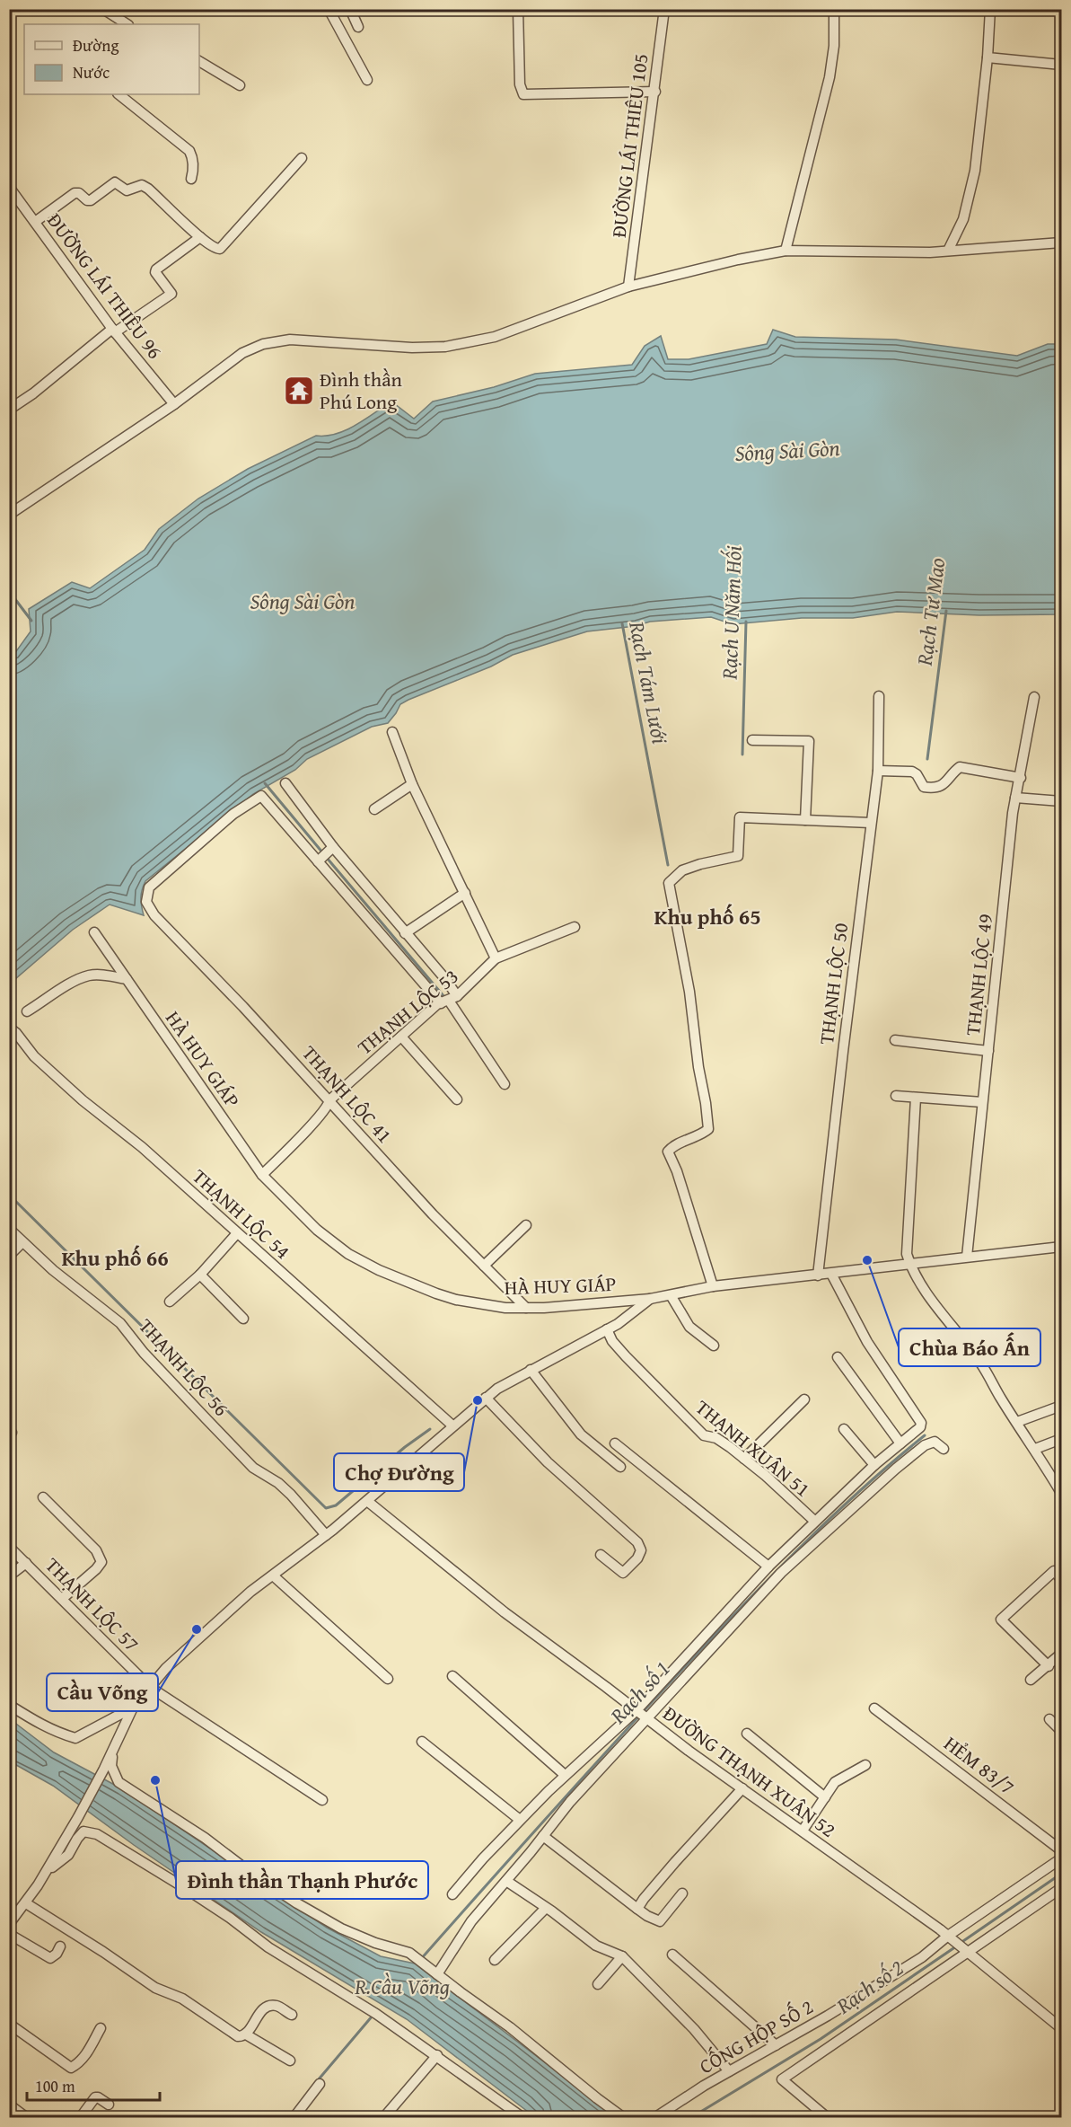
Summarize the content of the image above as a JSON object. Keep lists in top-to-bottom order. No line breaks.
{"streets":{"street":["ĐƯỜNG LÁI THIÊU 105","ĐƯỜNG LÁI THIÊU 96","THẠNH LỘC 49","THẠNH LỘC 50","THẠNH LỘC 53","HÀ HUY GIÁP","THẠNH LỘC 41","THẠNH LỘC 54","THẠNH LỘC 56","THẠNH XUÂN 51","THẠNH LỘC 57","HẺM 83/7","ĐƯỜNG THẠNH XUÂN 52","CỐNG HỘP SỐ 2"]},"crossings":[["THẠNH LỘC 49","HÀ HUY GIÁP"],["THẠNH LỘC 50","HÀ HUY GIÁP"],["THẠNH LỘC 53","HÀ HUY GIÁP"],["THẠNH LỘC 53","THẠNH LỘC 41"],["HÀ HUY GIÁP","THẠNH LỘC 41"],["ĐƯỜNG THẠNH XUÂN 52","CỐNG HỘP SỐ 2"]],"districts":["Khu phố 65","Khu phố 66"],"water":["Sông Sài Gòn","Rạch Tư Mao","Rạch U Năm Hối","Rạch Tám Lưới","Rạch số 1","R.Cầu Võng","Rạch số 2"],"places":{"temple":["Đình thần Phú Long"],"other":["Chùa Báo Ấn","Chợ Đường","Cầu Võng","Đình thần Thạnh Phước"]},"legend":["Đường","Nước"],"scale_bar":"100 m"}
